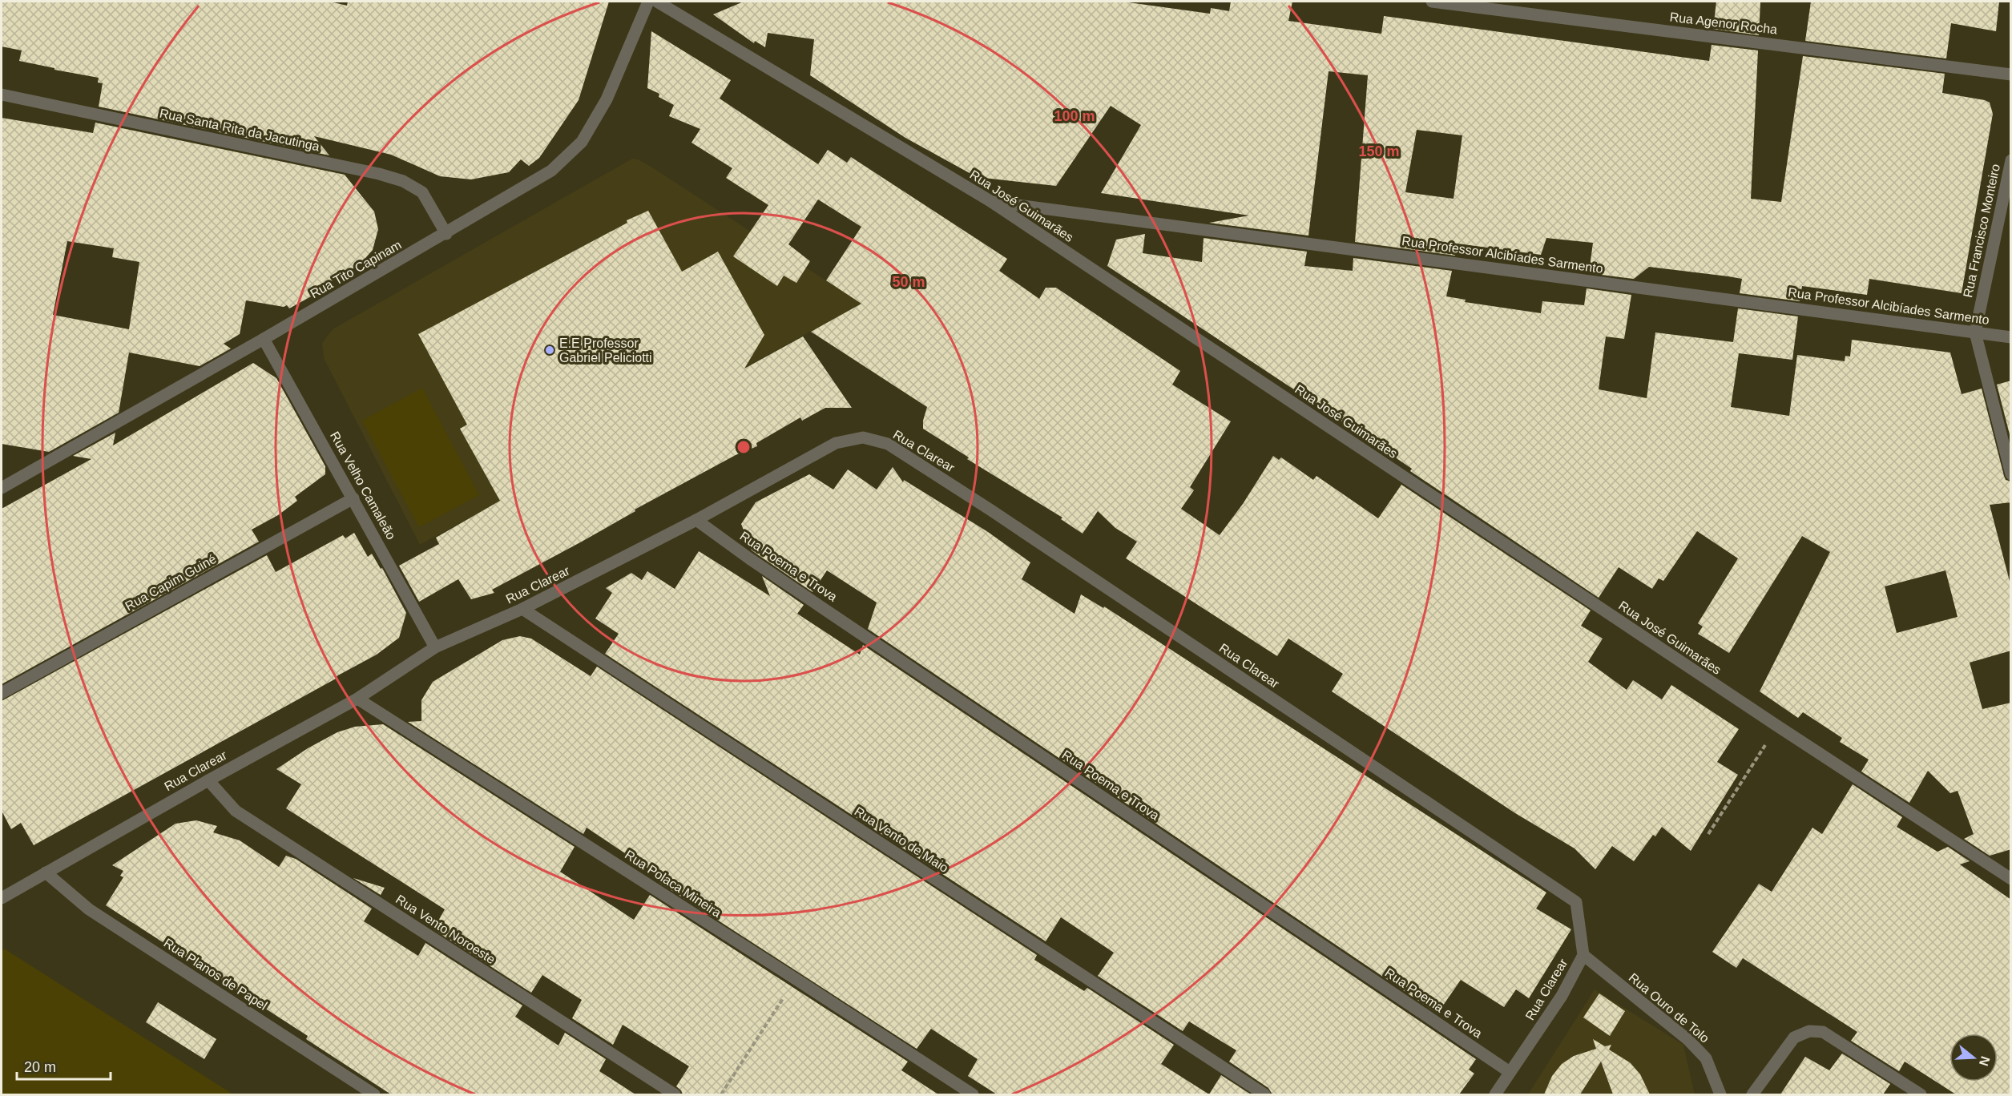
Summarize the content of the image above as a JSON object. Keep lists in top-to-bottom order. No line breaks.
{"streets":{"street":["Rua Agenor Rocha","Rua Santa Rita da Jacutinga","Rua José Guimarães","Rua Francisco Monteiro","Rua Professor Alcibíades Sarmento","Rua Tito Capinam","Rua Clarear","Rua Velho Camaleão","Rua Poema e Trova","Rua Capim Guiné","Rua Vento de Maio","Rua Polaca Mineira","Rua Vento Noroeste","Rua Planos de Papel","Rua Ouro de Tolo"]},"crossings":[["Rua Santa Rita da Jacutinga","Rua Tito Capinam"],["Rua José Guimarães","Rua Professor Alcibíades Sarmento"],["Rua Francisco Monteiro","Rua Professor Alcibíades Sarmento"],["Rua Tito Capinam","Rua Velho Camaleão"],["Rua Clarear","Rua Velho Camaleão"],["Rua Clarear","Rua Poema e Trova"],["Rua Clarear","Rua Vento de Maio"],["Rua Clarear","Rua Polaca Mineira"],["Rua Clarear","Rua Vento Noroeste"],["Rua Clarear","Rua Planos de Papel"],["Rua Clarear","Rua Ouro de Tolo"],["Rua Velho Camaleão","Rua Capim Guiné"]],"places":["E.E Professor Gabriel Peliciotti"],"scale_bar":"20 m","north":"right","rings":["100 m","150 m","50 m"]}
